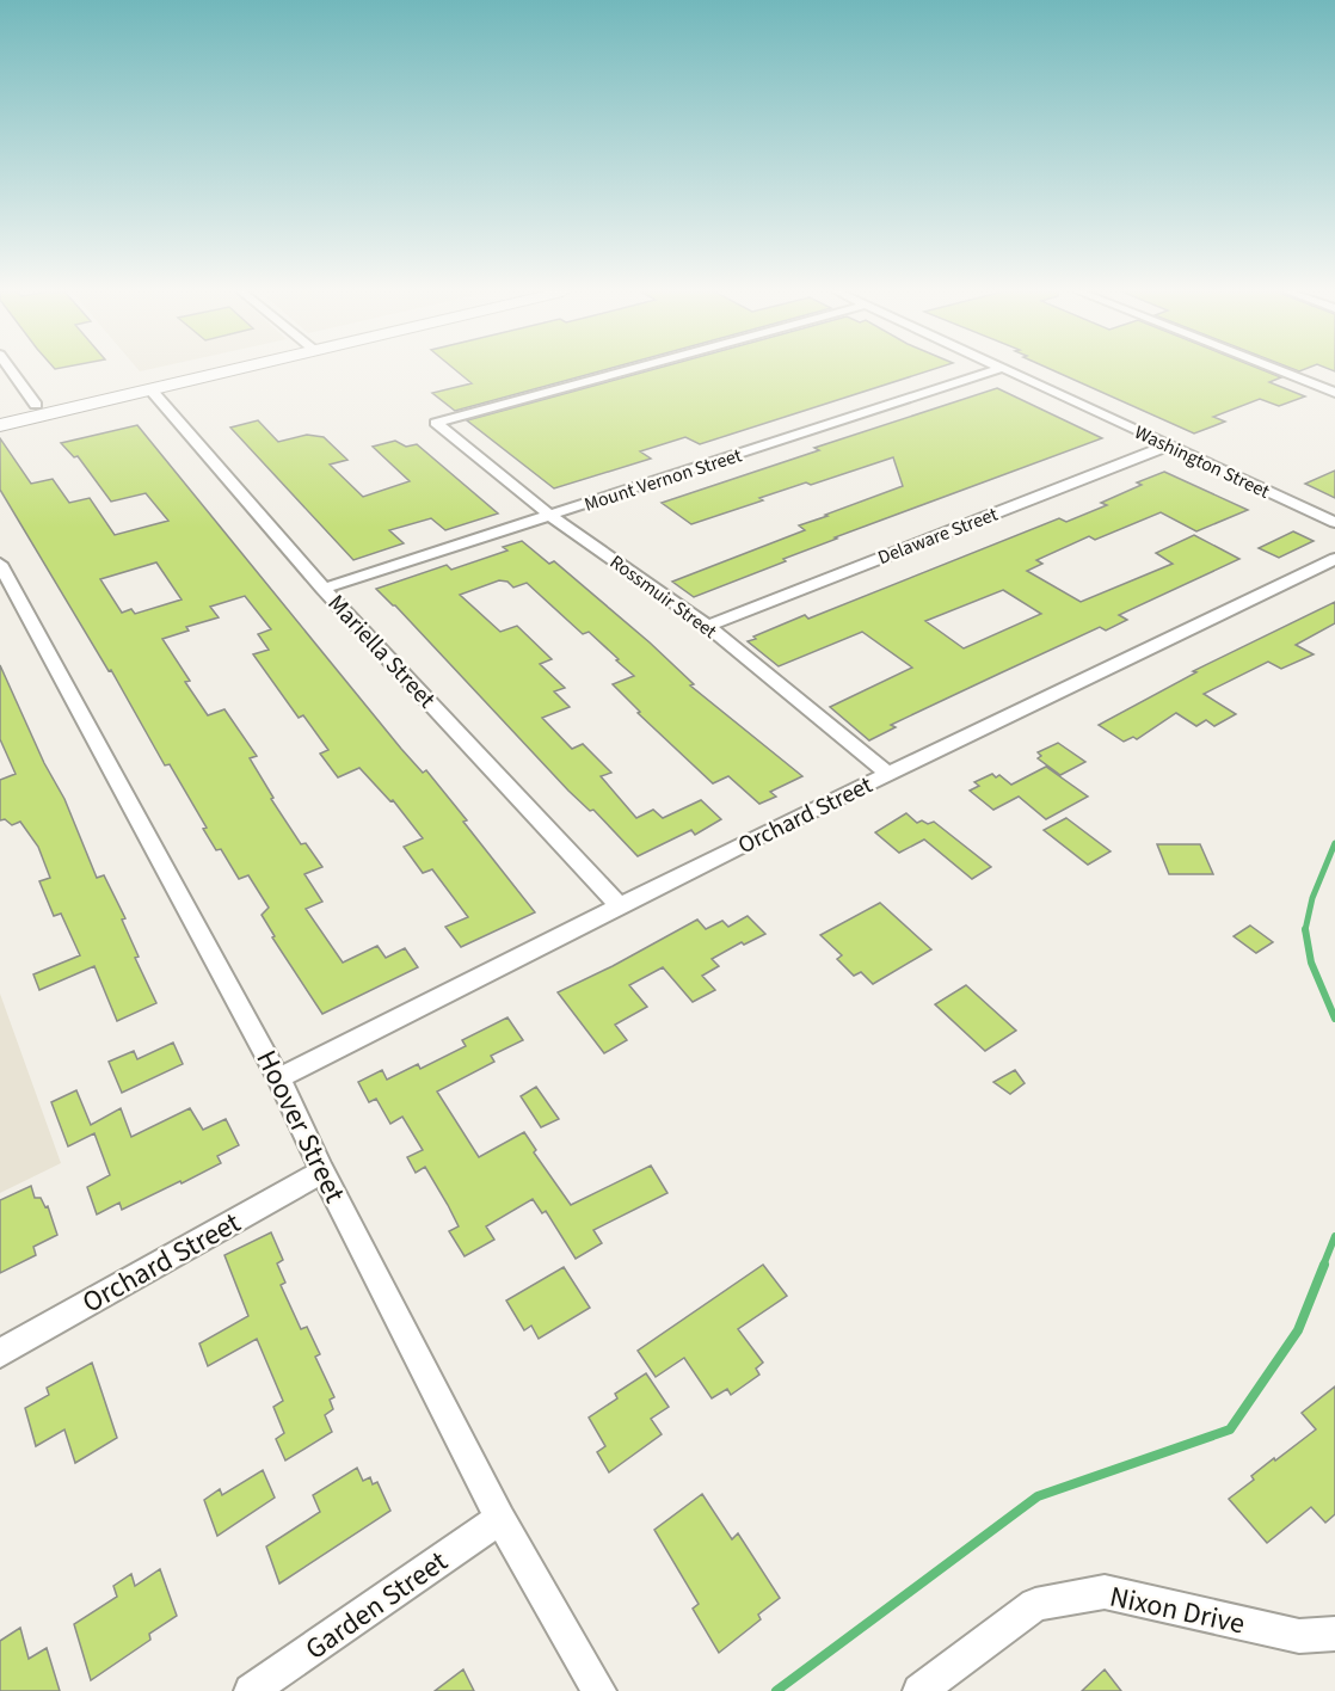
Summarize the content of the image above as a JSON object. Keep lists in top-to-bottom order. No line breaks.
{"streets":{"street":["Washington Street","Mount Vernon Street","Delaware Street","Rossmuir Street","Mariella Street","Orchard Street","Hoover Street","Garden Street","Nixon Drive"]},"crossings":[["Washington Street","Delaware Street"],["Mount Vernon Street","Rossmuir Street"],["Mount Vernon Street","Mariella Street"],["Delaware Street","Rossmuir Street"],["Rossmuir Street","Orchard Street"],["Mariella Street","Orchard Street"],["Orchard Street","Hoover Street"],["Hoover Street","Garden Street"]]}
